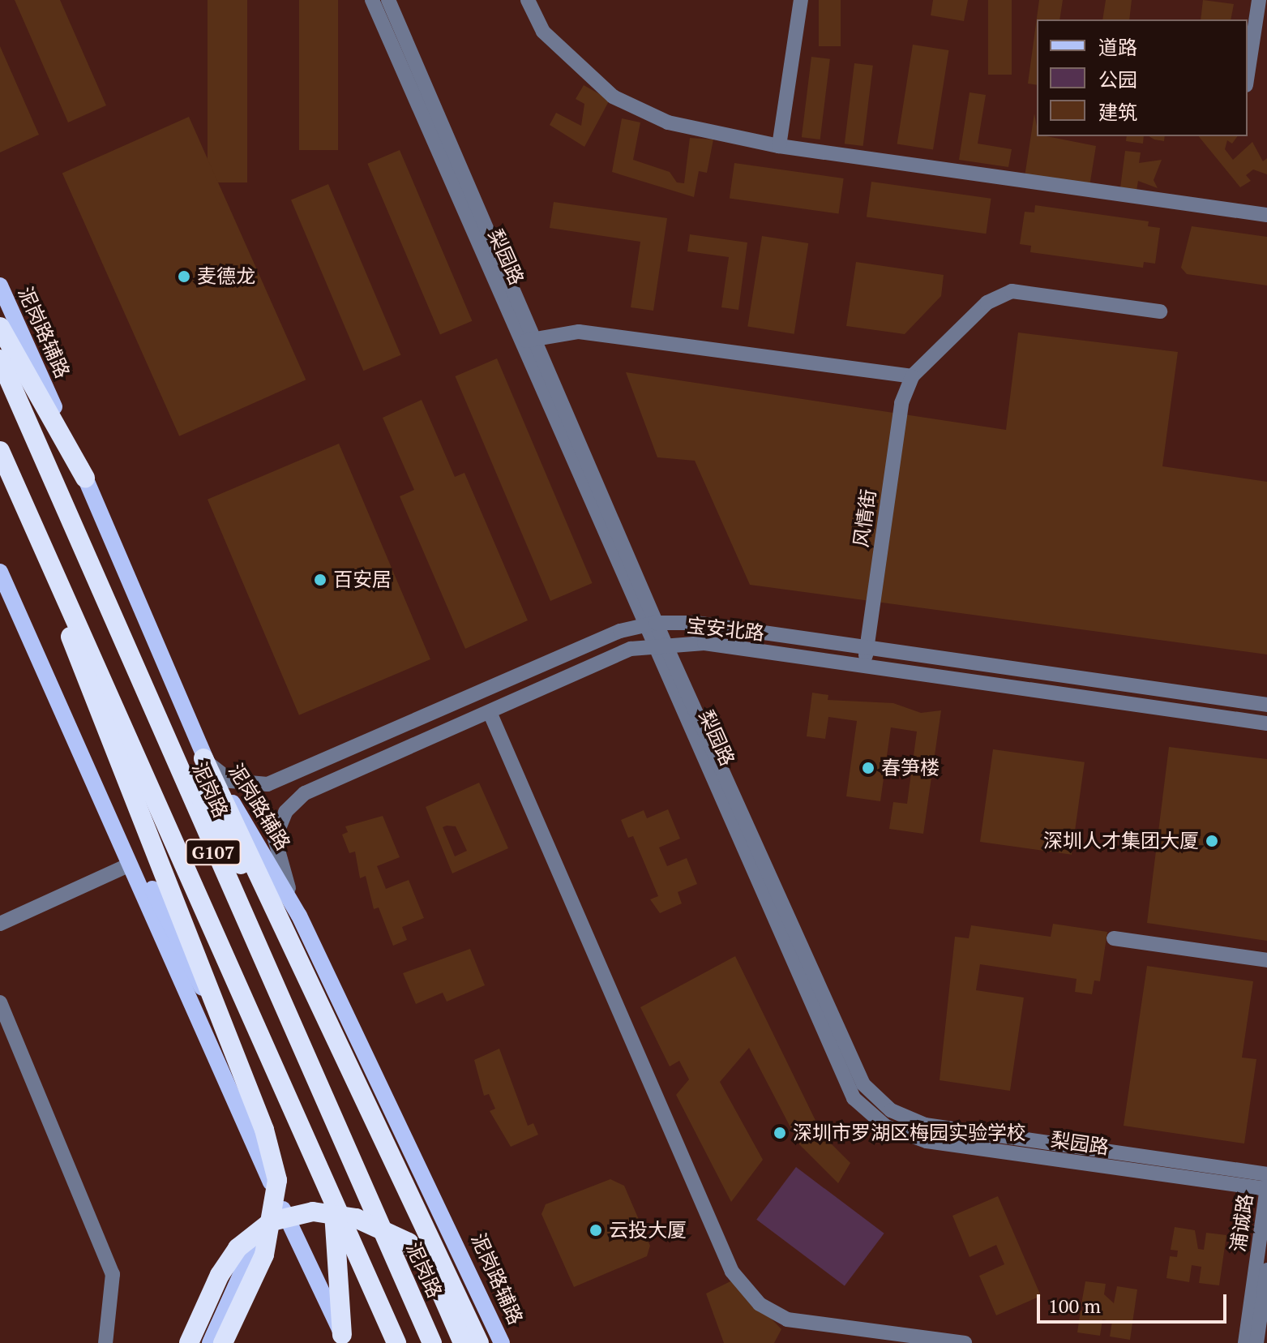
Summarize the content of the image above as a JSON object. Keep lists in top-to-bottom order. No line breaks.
{"streets":{"highway":["泥岗路","G107"],"main road":["泥岗路辅路"],"street":["梨园路","风情街","宝安北路","浦诚路"]},"crossings":[["梨园路","宝安北路"],["梨园路","浦诚路"],["泥岗路辅路","宝安北路"],["风情街","宝安北路"]],"places":["麦德龙","百安居","春笋楼","深圳人才集团大厦","深圳市罗湖区梅园实验学校","云投大厦"],"legend":["道路","公园","建筑"],"scale_bar":"100 m"}
